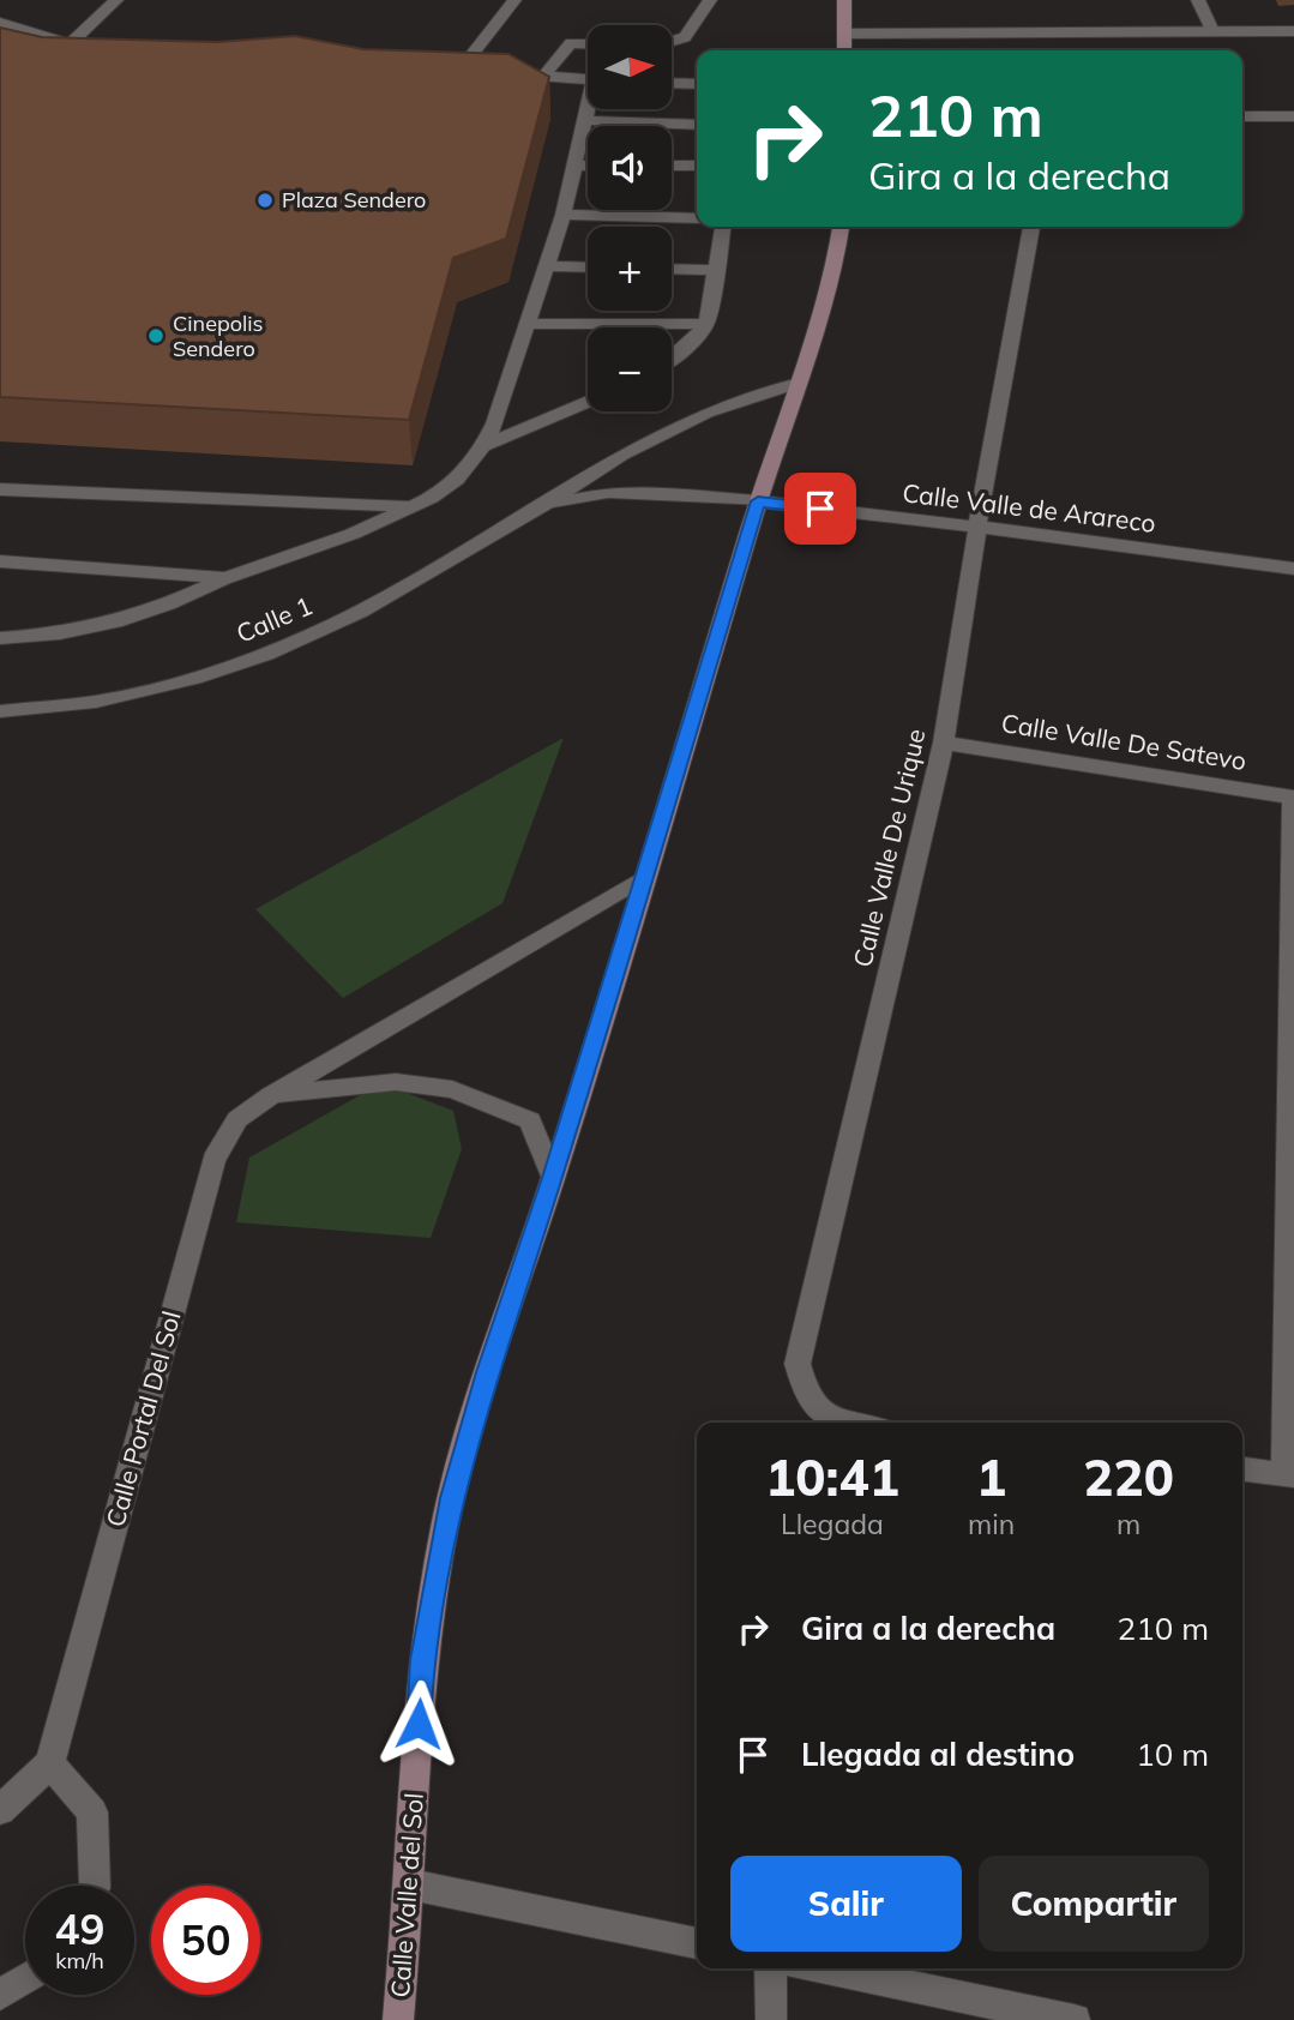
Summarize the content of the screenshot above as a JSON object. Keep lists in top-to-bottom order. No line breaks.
{"streets":{"main road":["Calle Valle del Sol"],"street":["Calle Valle de Arareco","Calle 1","Calle Valle De Satevo","Calle Valle De Urique","Calle Portal Del Sol"]},"crossings":[["Calle Valle de Arareco","Calle 1"],["Calle Valle de Arareco","Calle Valle De Urique"],["Calle Valle de Arareco","Calle Valle del Sol"],["Calle 1","Calle Valle del Sol"],["Calle Valle De Satevo","Calle Valle De Urique"],["Calle Portal Del Sol","Calle Valle del Sol"]],"places":["Plaza Sendero","Cinepolis Sendero"],"north":"right","page":{"map_buttons":["+","−"],"turn":["210 m","Gira a la derecha"],"eta":["10:41","Llegada","1","min","220","m"],"list":[{"name":"Gira a la derecha","value":"210 m"},{"name":"Llegada al destino","value":"10 m"}],"buttons":["Salir","Compartir"],"speed":"49 km/h","limit":"50"}}
